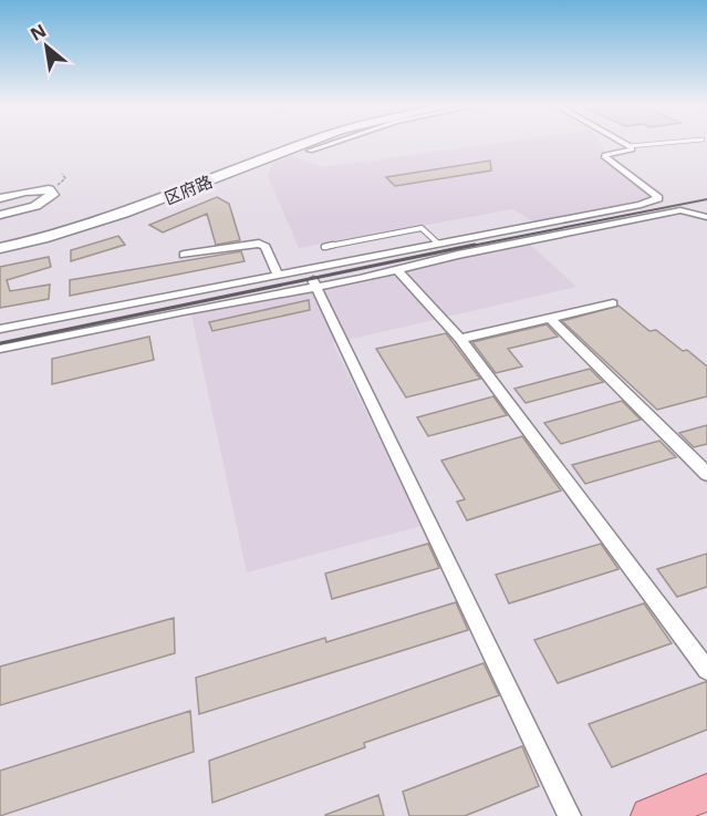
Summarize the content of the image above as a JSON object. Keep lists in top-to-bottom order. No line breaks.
{"streets":{"main road":["区府路"]},"north":"top left"}
